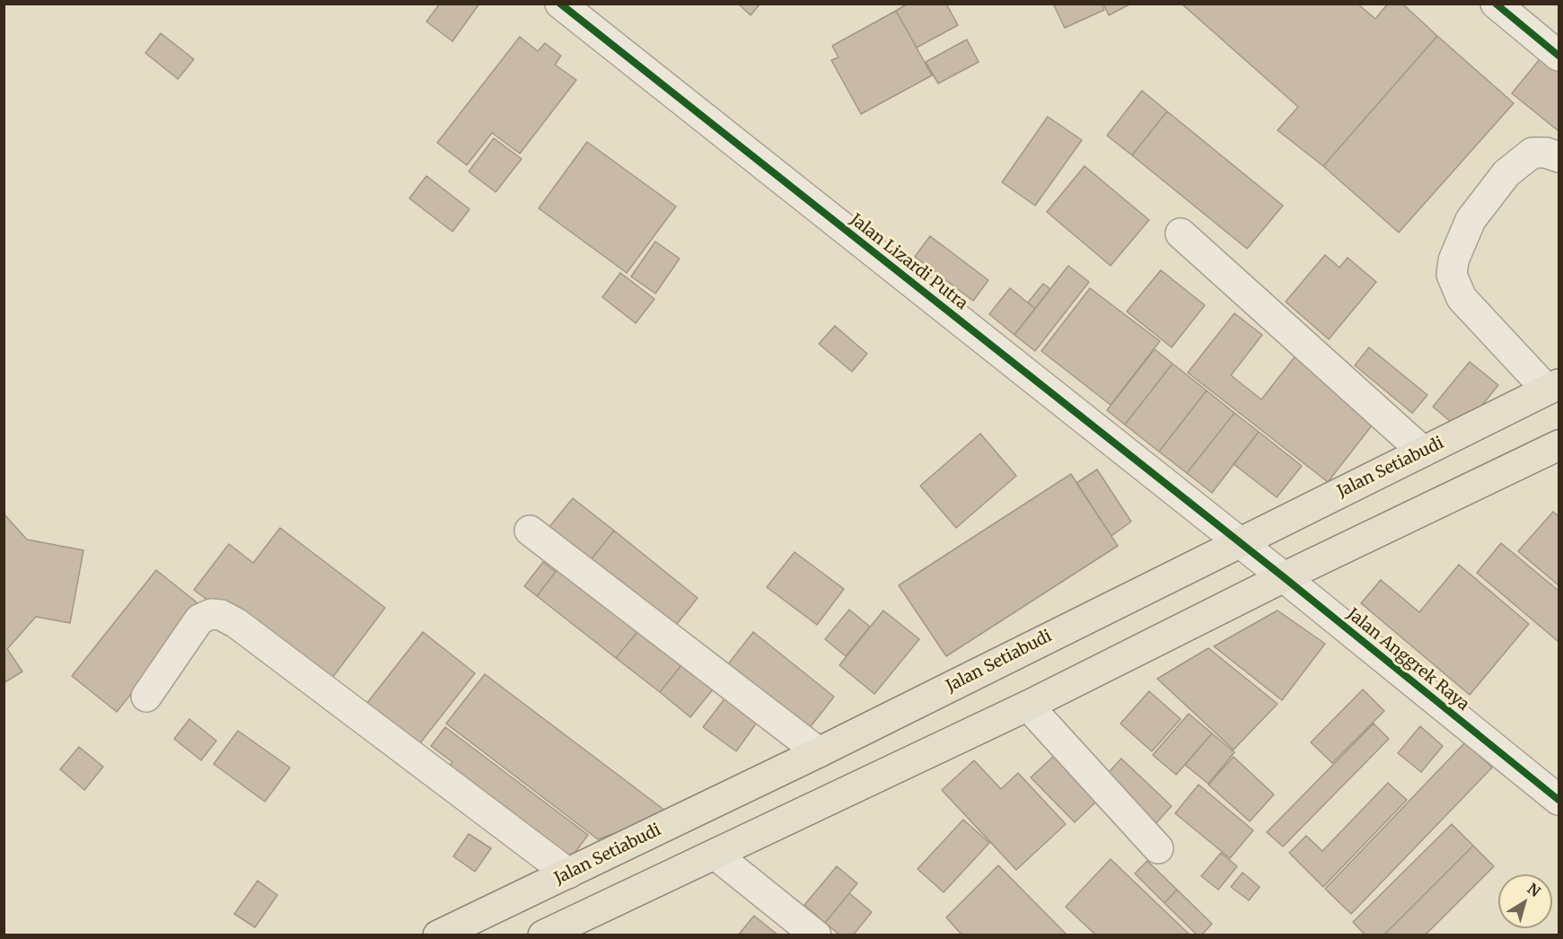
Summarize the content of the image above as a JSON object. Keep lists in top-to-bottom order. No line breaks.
{"streets":{"main road":["Jalan Setiabudi"],"street":["Jalan Lizardi Putra","Jalan Anggrek Raya"]},"crossings":[["Jalan Lizardi Putra","Jalan Setiabudi"],["Jalan Lizardi Putra","Jalan Anggrek Raya"],["Jalan Setiabudi","Jalan Anggrek Raya"]],"north":"top right"}
